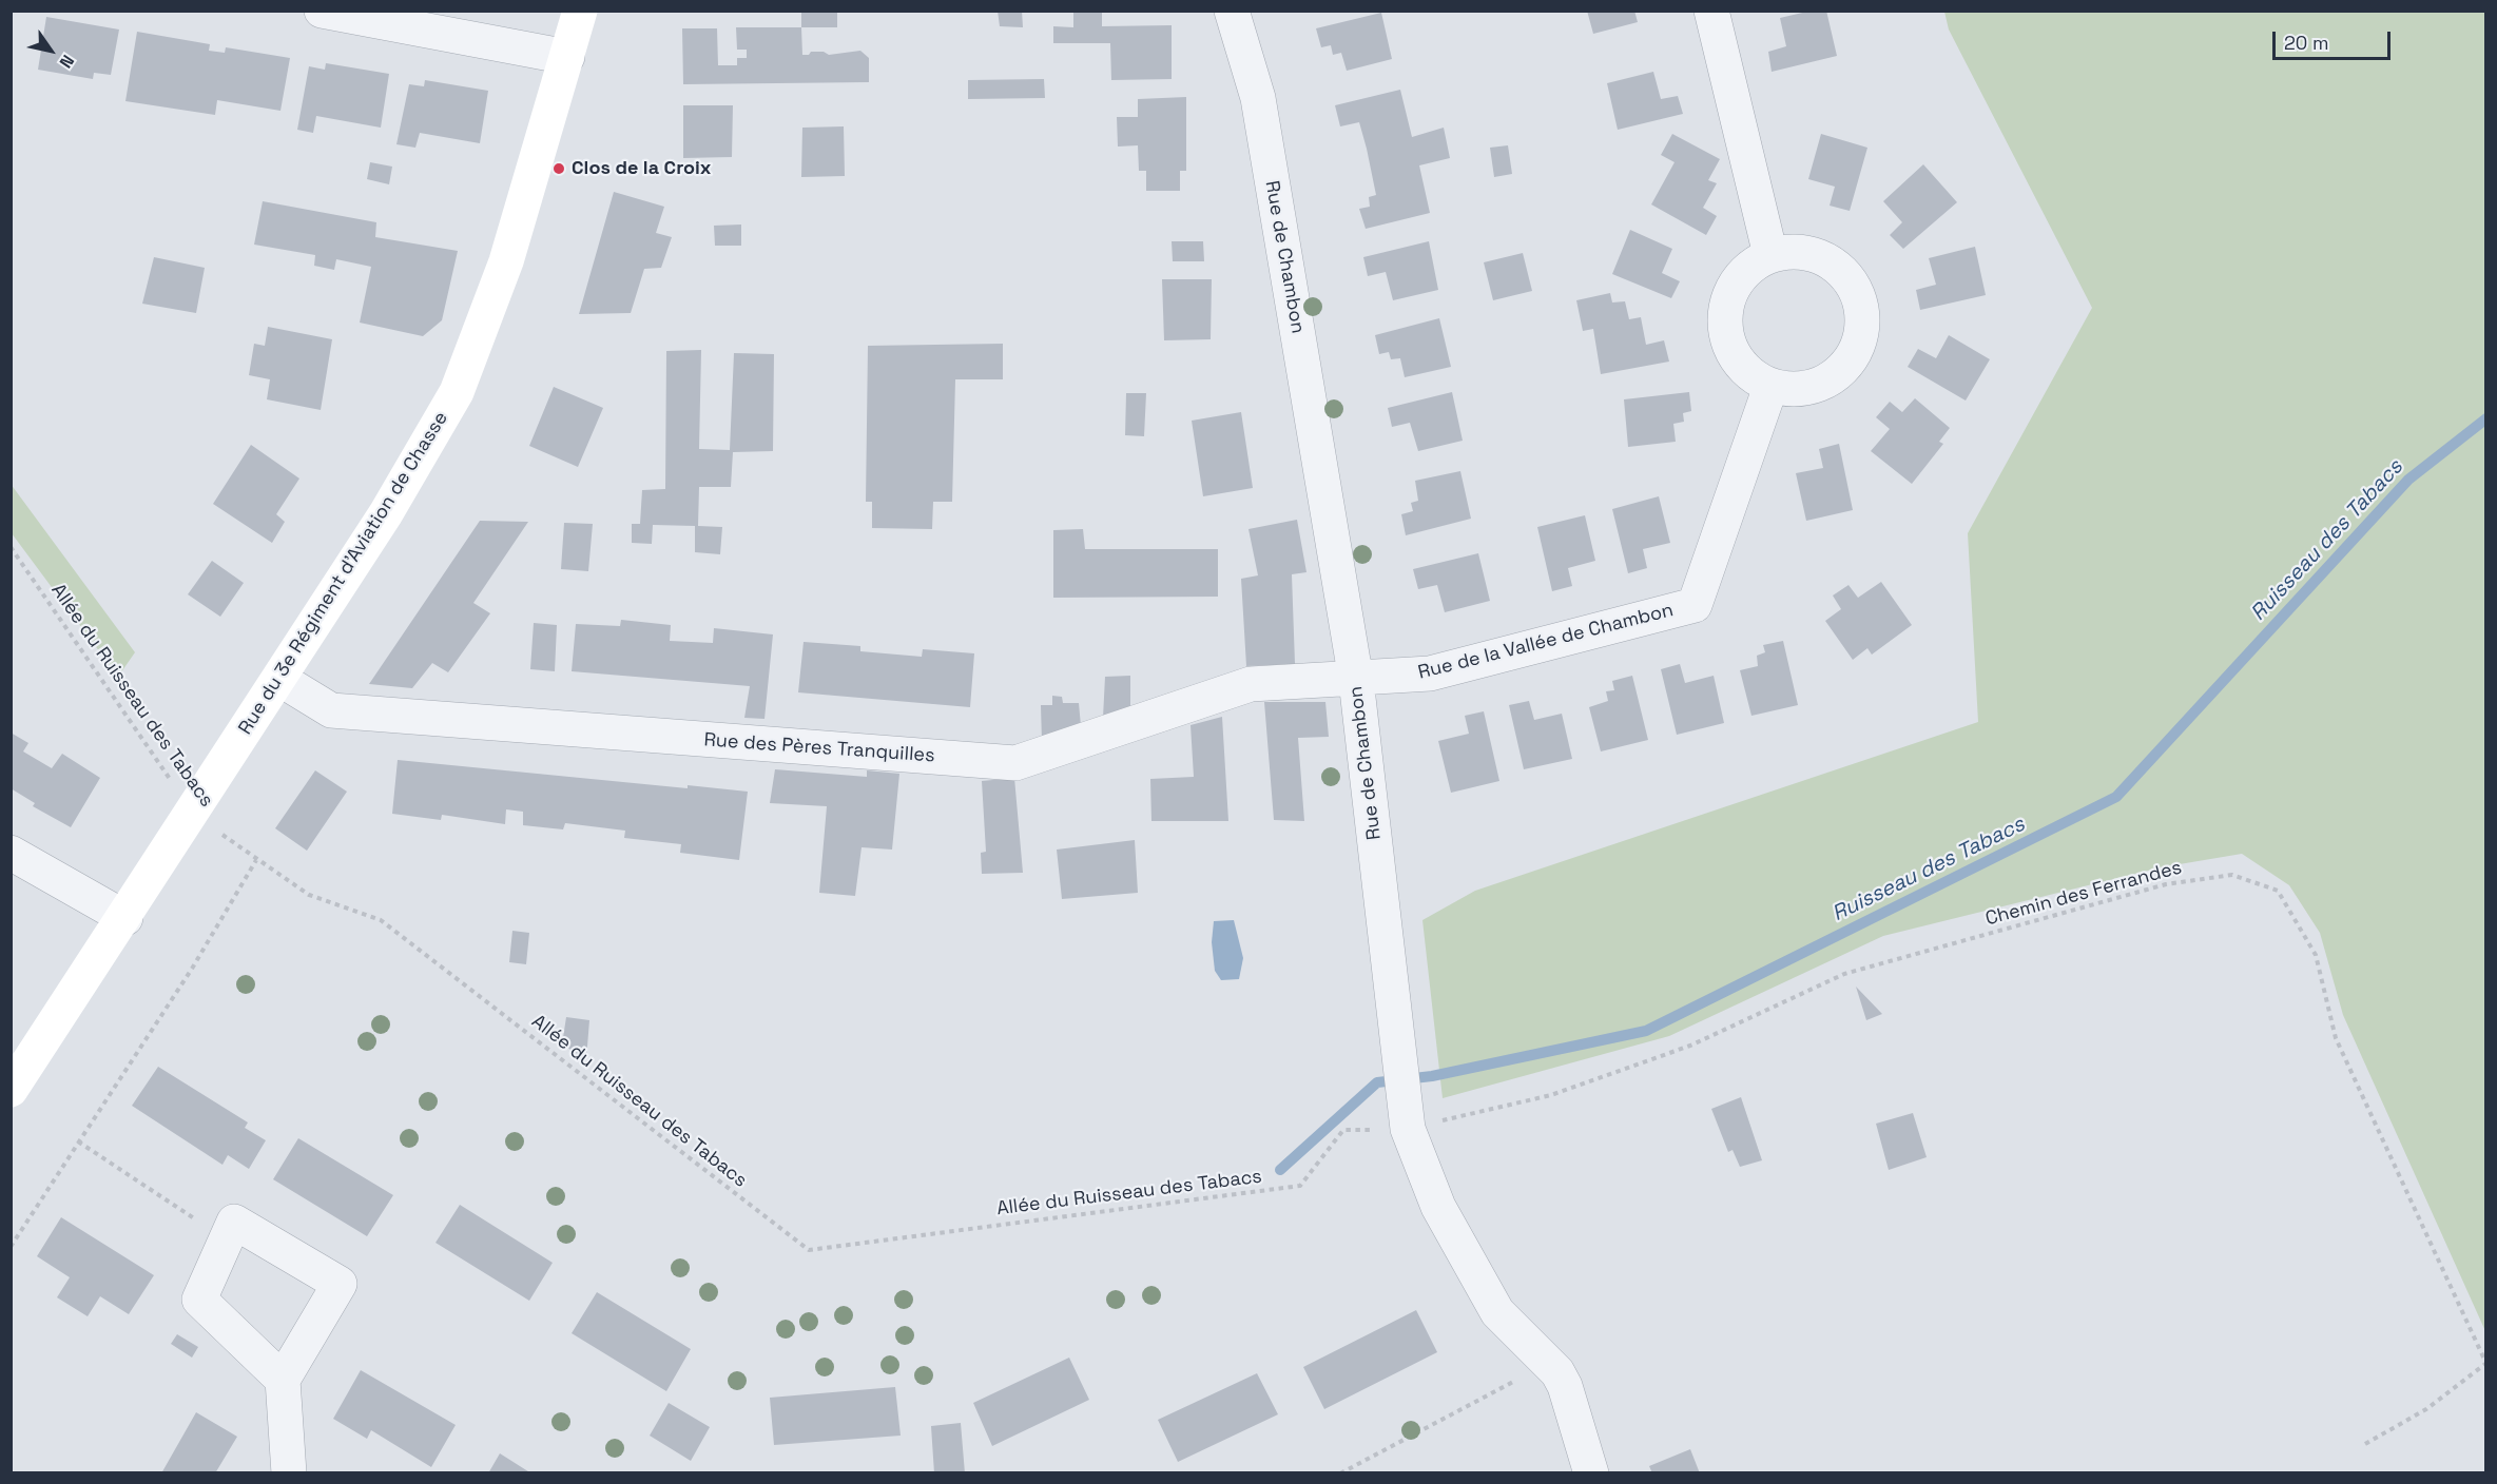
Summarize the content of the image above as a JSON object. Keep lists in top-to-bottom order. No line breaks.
{"streets":{"main road":["Rue du 3e Régiment d'Aviation de Chasse"],"street":["Rue de Chambon","Rue de la Vallée de Chambon","Rue des Pères Tranquilles"],"path":["Allée du Ruisseau des Tabacs","Chemin des Ferrandes"]},"crossings":[["Rue de Chambon","Rue de la Vallée de Chambon"],["Rue de Chambon","Allée du Ruisseau des Tabacs"],["Rue de Chambon","Rue des Pères Tranquilles"],["Rue de Chambon","Chemin des Ferrandes"],["Rue du 3e Régiment d'Aviation de Chasse","Allée du Ruisseau des Tabacs"],["Rue du 3e Régiment d'Aviation de Chasse","Rue des Pères Tranquilles"],["Rue de la Vallée de Chambon","Rue des Pères Tranquilles"],["Allée du Ruisseau des Tabacs","Chemin des Ferrandes"]],"water":["Ruisseau des Tabacs"],"places":["Clos de la Croix"],"scale_bar":"20 m","north":"bottom right"}
